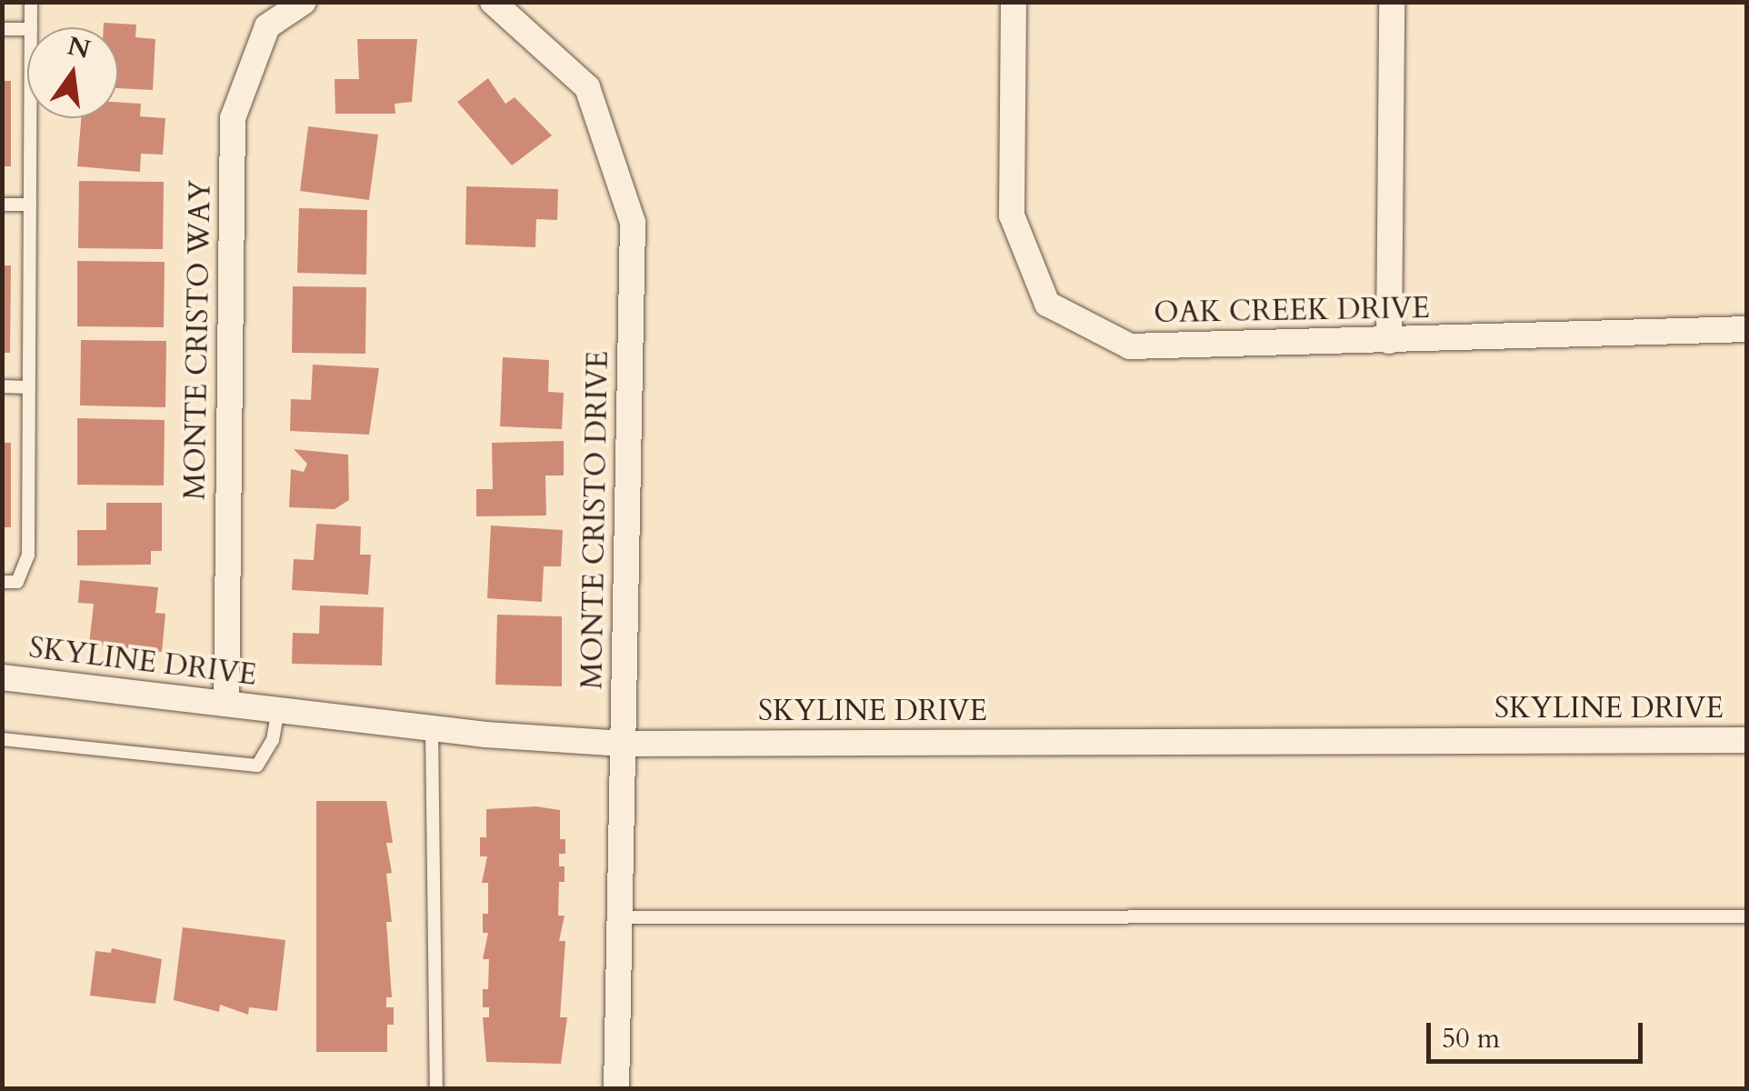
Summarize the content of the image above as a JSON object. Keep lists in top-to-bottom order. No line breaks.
{"streets":{"street":["OAK CREEK DRIVE","MONTE CRISTO WAY","MONTE CRISTO DRIVE","SKYLINE DRIVE"]},"crossings":[["MONTE CRISTO WAY","SKYLINE DRIVE"],["MONTE CRISTO DRIVE","SKYLINE DRIVE"]],"scale_bar":"50 m","north":"top"}
